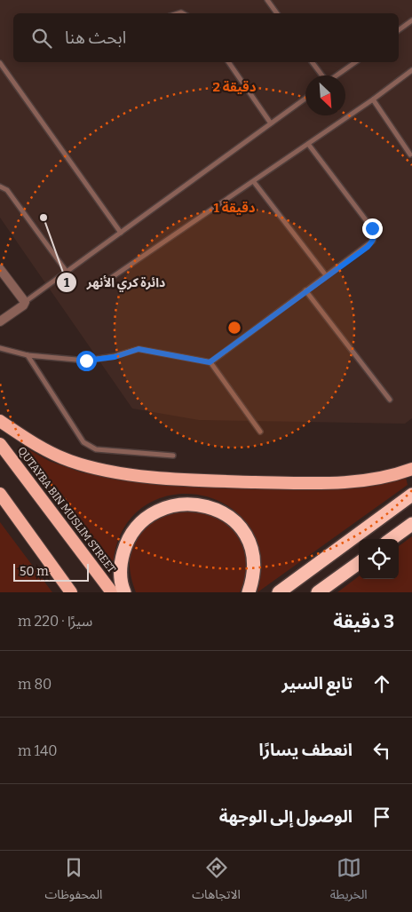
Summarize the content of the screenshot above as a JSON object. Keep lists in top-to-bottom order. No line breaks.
{"streets":{"highway":["QUTAYBA BIN MUSLIM STREET"]},"places":["دائرة كري الأنهر"],"scale_bar":"50 m","north":"bottom right","page":{"search":"ابحث هنا","scale":"50 m","heading":["3 دقيقة","سيرًا · 220 m"],"list":[["تابع السير","80 m"],["انعطف يسارًا","140 m"],"الوصول إلى الوجهة"],"nav":["الخريطة","الاتجاهات","المحفوظات"]},"rings":["2 دقيقة","1 دقيقة"]}
